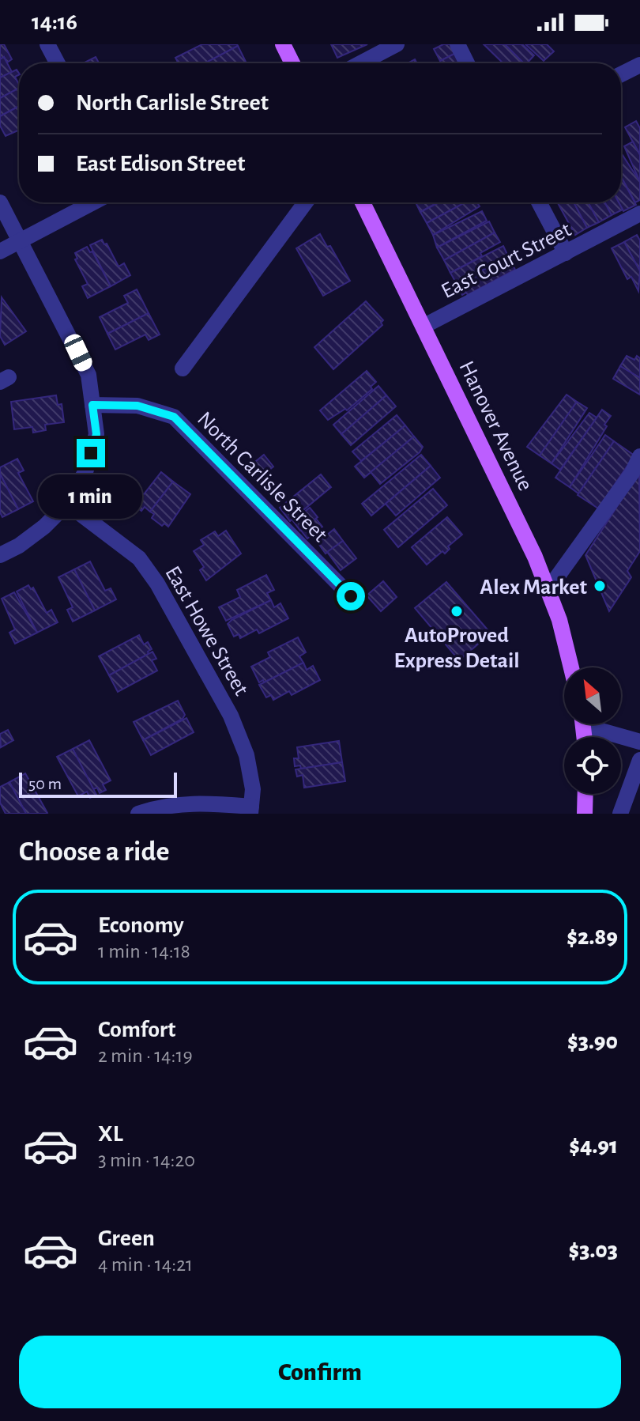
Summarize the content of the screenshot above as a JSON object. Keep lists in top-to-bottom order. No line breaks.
{"streets":{"main road":["Hanover Avenue"],"street":["East Court Street","North Carlisle Street","East Howe Street"]},"crossings":[["East Court Street","Hanover Avenue"]],"places":["Alex Market","AutoProved Express Detail"],"scale_bar":"50 m","north":"top left","page":{"status":"14:16","banner":["North Carlisle Street","East Edison Street"],"bubble":"1 min","scale":"50 m","heading":"Choose a ride","list":[{"name":"Economy","note":"1 min · 14:18","value":"$2.89"},{"name":"Comfort","note":"2 min · 14:19","value":"$3.90"},{"name":"XL","note":"3 min · 14:20","value":"$4.91"},{"name":"Green","note":"4 min · 14:21","value":"$3.03"}],"buttons":"Confirm"}}
